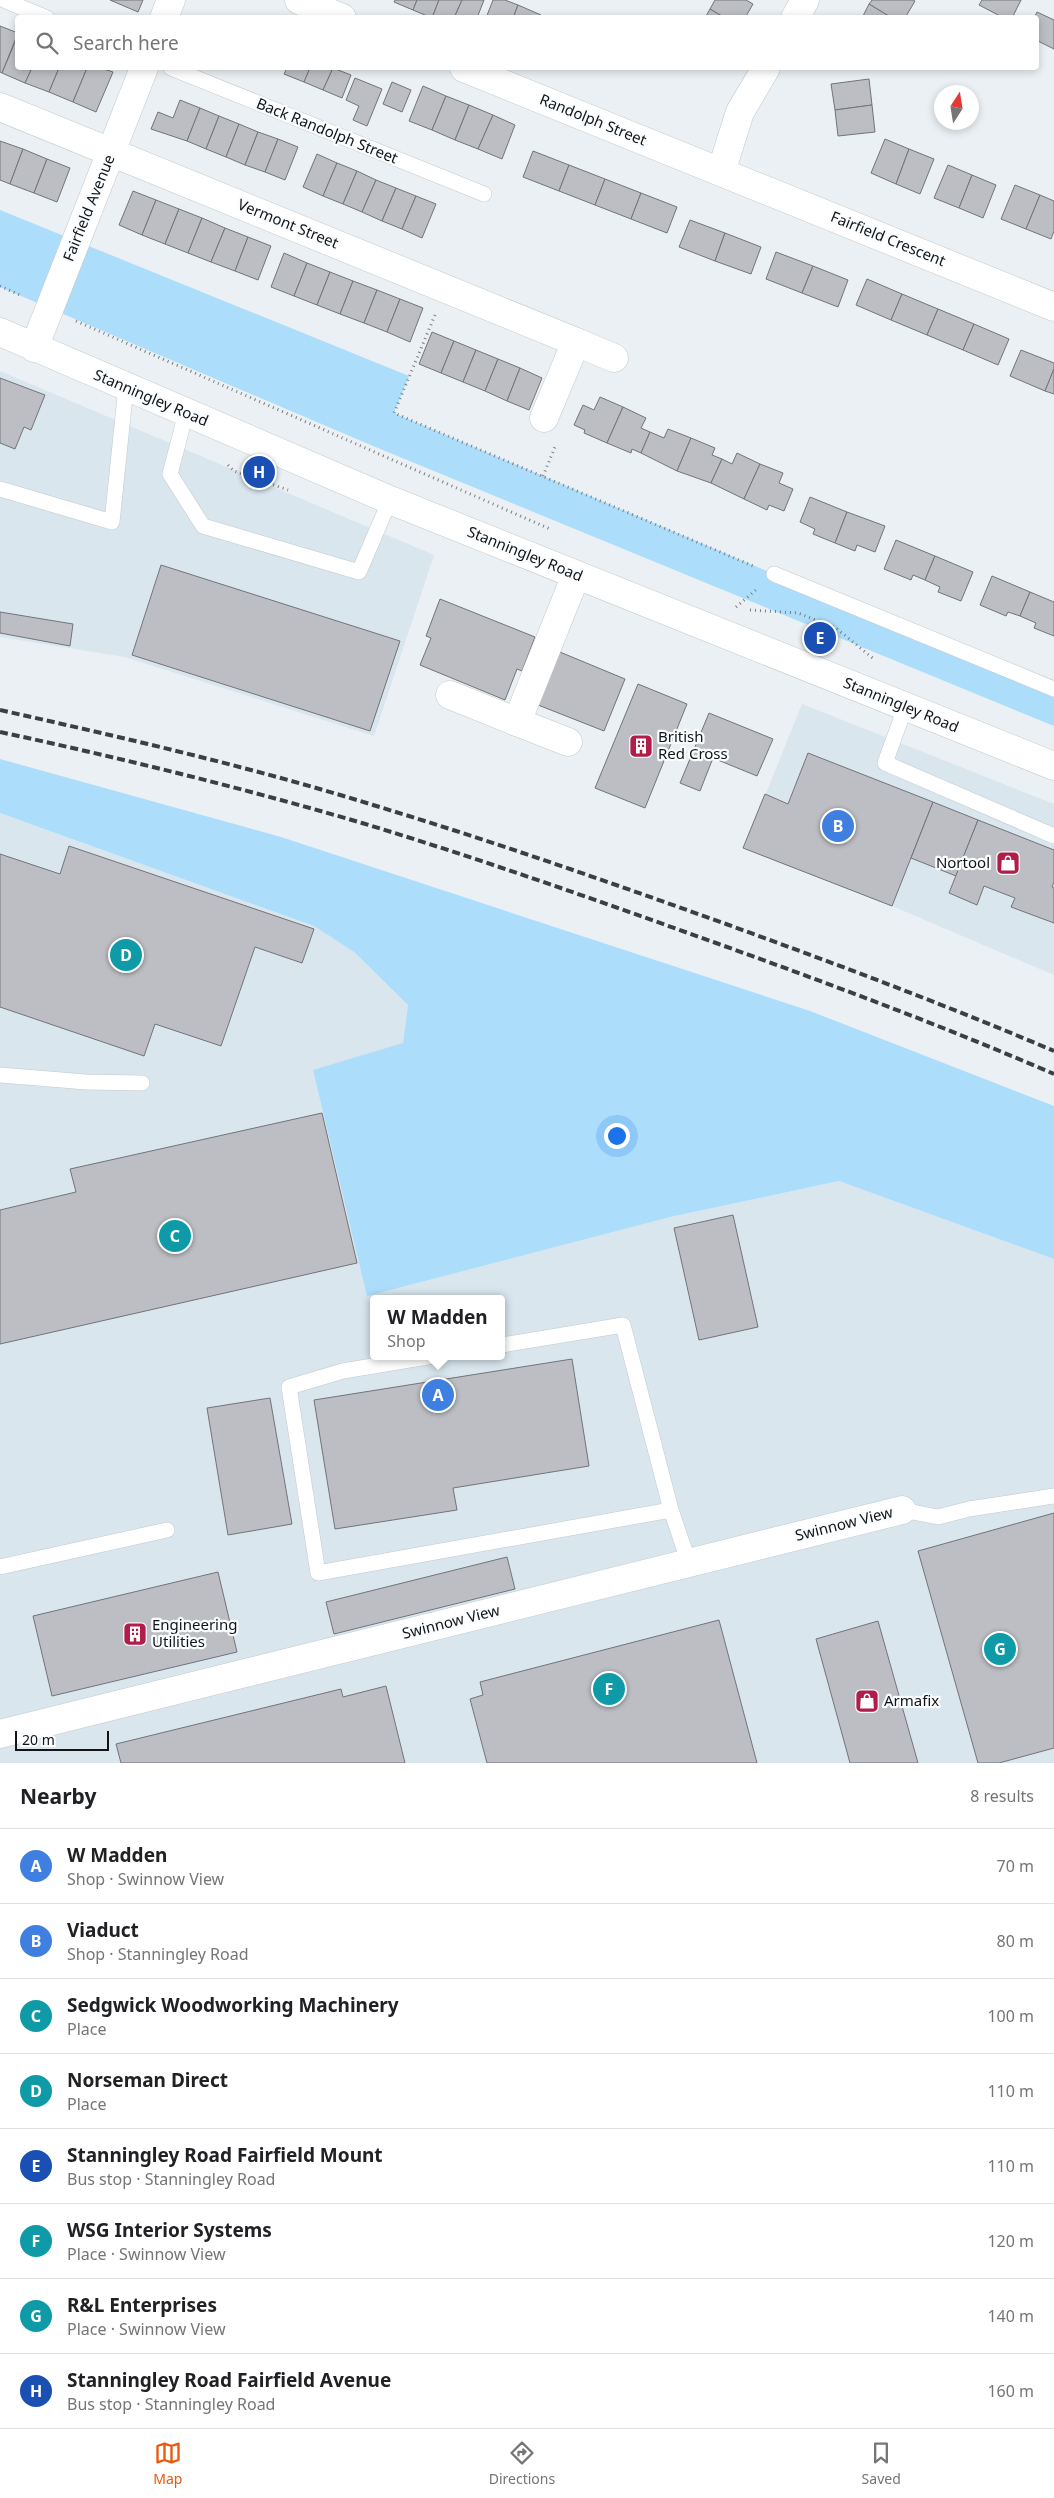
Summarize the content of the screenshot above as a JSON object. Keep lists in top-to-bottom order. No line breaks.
{"streets":{"street":["Randolph Street","Fairfield Avenue","Vermont Street","Fairfield Crescent","Stanningley Road","Swinnow View"],"lane":["Back Randolph Street"]},"crossings":[["Randolph Street","Fairfield Crescent"],["Fairfield Avenue","Vermont Street"],["Fairfield Avenue","Stanningley Road"]],"places":{"building":["British Red Cross","Engineering Utilities"],"shop":["Nortool","Armafix"]},"scale_bar":"20 m","north":"top","page":{"search":"Search here","pins":["H","E","B","D","C","A","G","F"],"popup":["W Madden","Shop"],"scale":"20 m","heading":["Nearby","8 results"],"list":[{"mark":"A","name":"W Madden","note":"Shop · Swinnow View","value":"70 m"},{"mark":"B","name":"Viaduct","note":"Shop · Stanningley Road","value":"80 m"},{"mark":"C","name":"Sedgwick Woodworking Machinery","note":"Place","value":"100 m"},{"mark":"D","name":"Norseman Direct","note":"Place","value":"110 m"},{"mark":"E","name":"Stanningley Road Fairfield Mount","note":"Bus stop · Stanningley Road","value":"110 m"},{"mark":"F","name":"WSG Interior Systems","note":"Place · Swinnow View","value":"120 m"},{"mark":"G","name":"R&L Enterprises","note":"Place · Swinnow View","value":"140 m"},{"mark":"H","name":"Stanningley Road Fairfield Avenue","note":"Bus stop · Stanningley Road","value":"160 m"}],"nav":["Map","Directions","Saved"]}}
